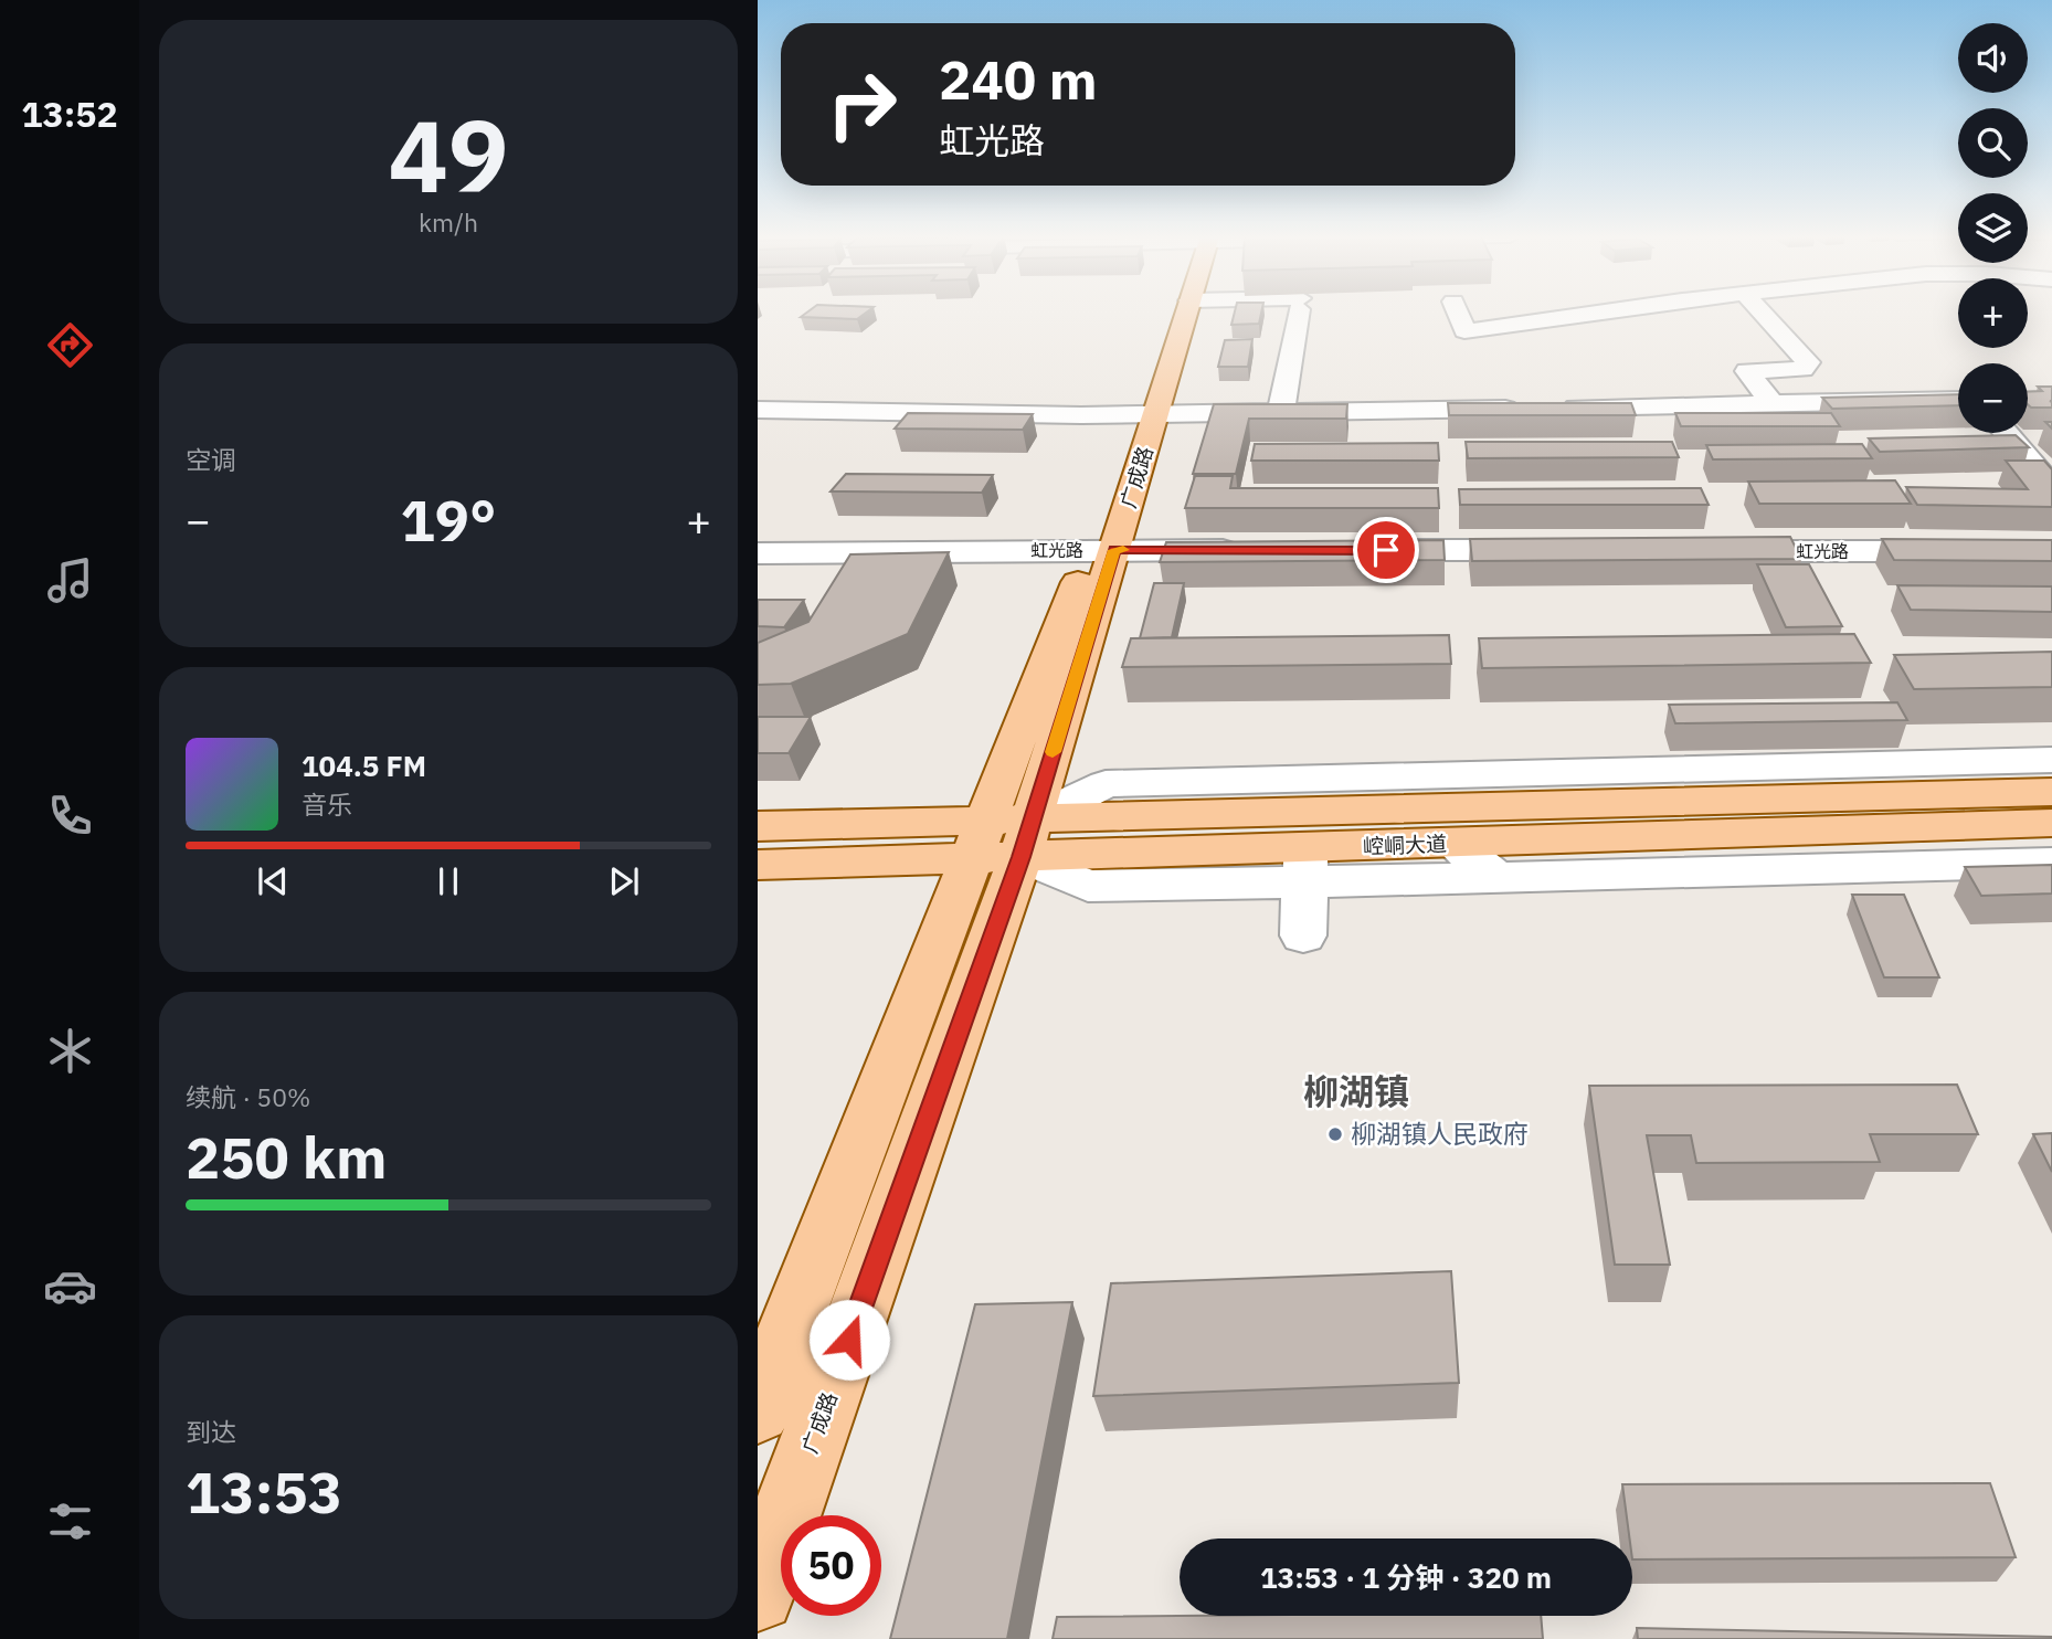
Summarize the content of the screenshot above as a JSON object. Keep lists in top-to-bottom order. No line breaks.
{"streets":{"main road":["广成路","崆峒大道"],"street":["虹光路"]},"crossings":[["广成路","虹光路"],["广成路","崆峒大道"]],"districts":["柳湖镇"],"places":["柳湖镇人民政府"],"page":{"tabs":"13:52","tile":[["49","km/h"],"空调",["续航 · 50%","250 km"],["到达","13:53"]],"map_buttons":["+","−"],"turn":["240 m","虹光路"],"heat":["−","19°","+"],"song":["104.5 FM","音乐"],"limit":"50","trip":"13:53 · 1 分钟 · 320 m"}}
